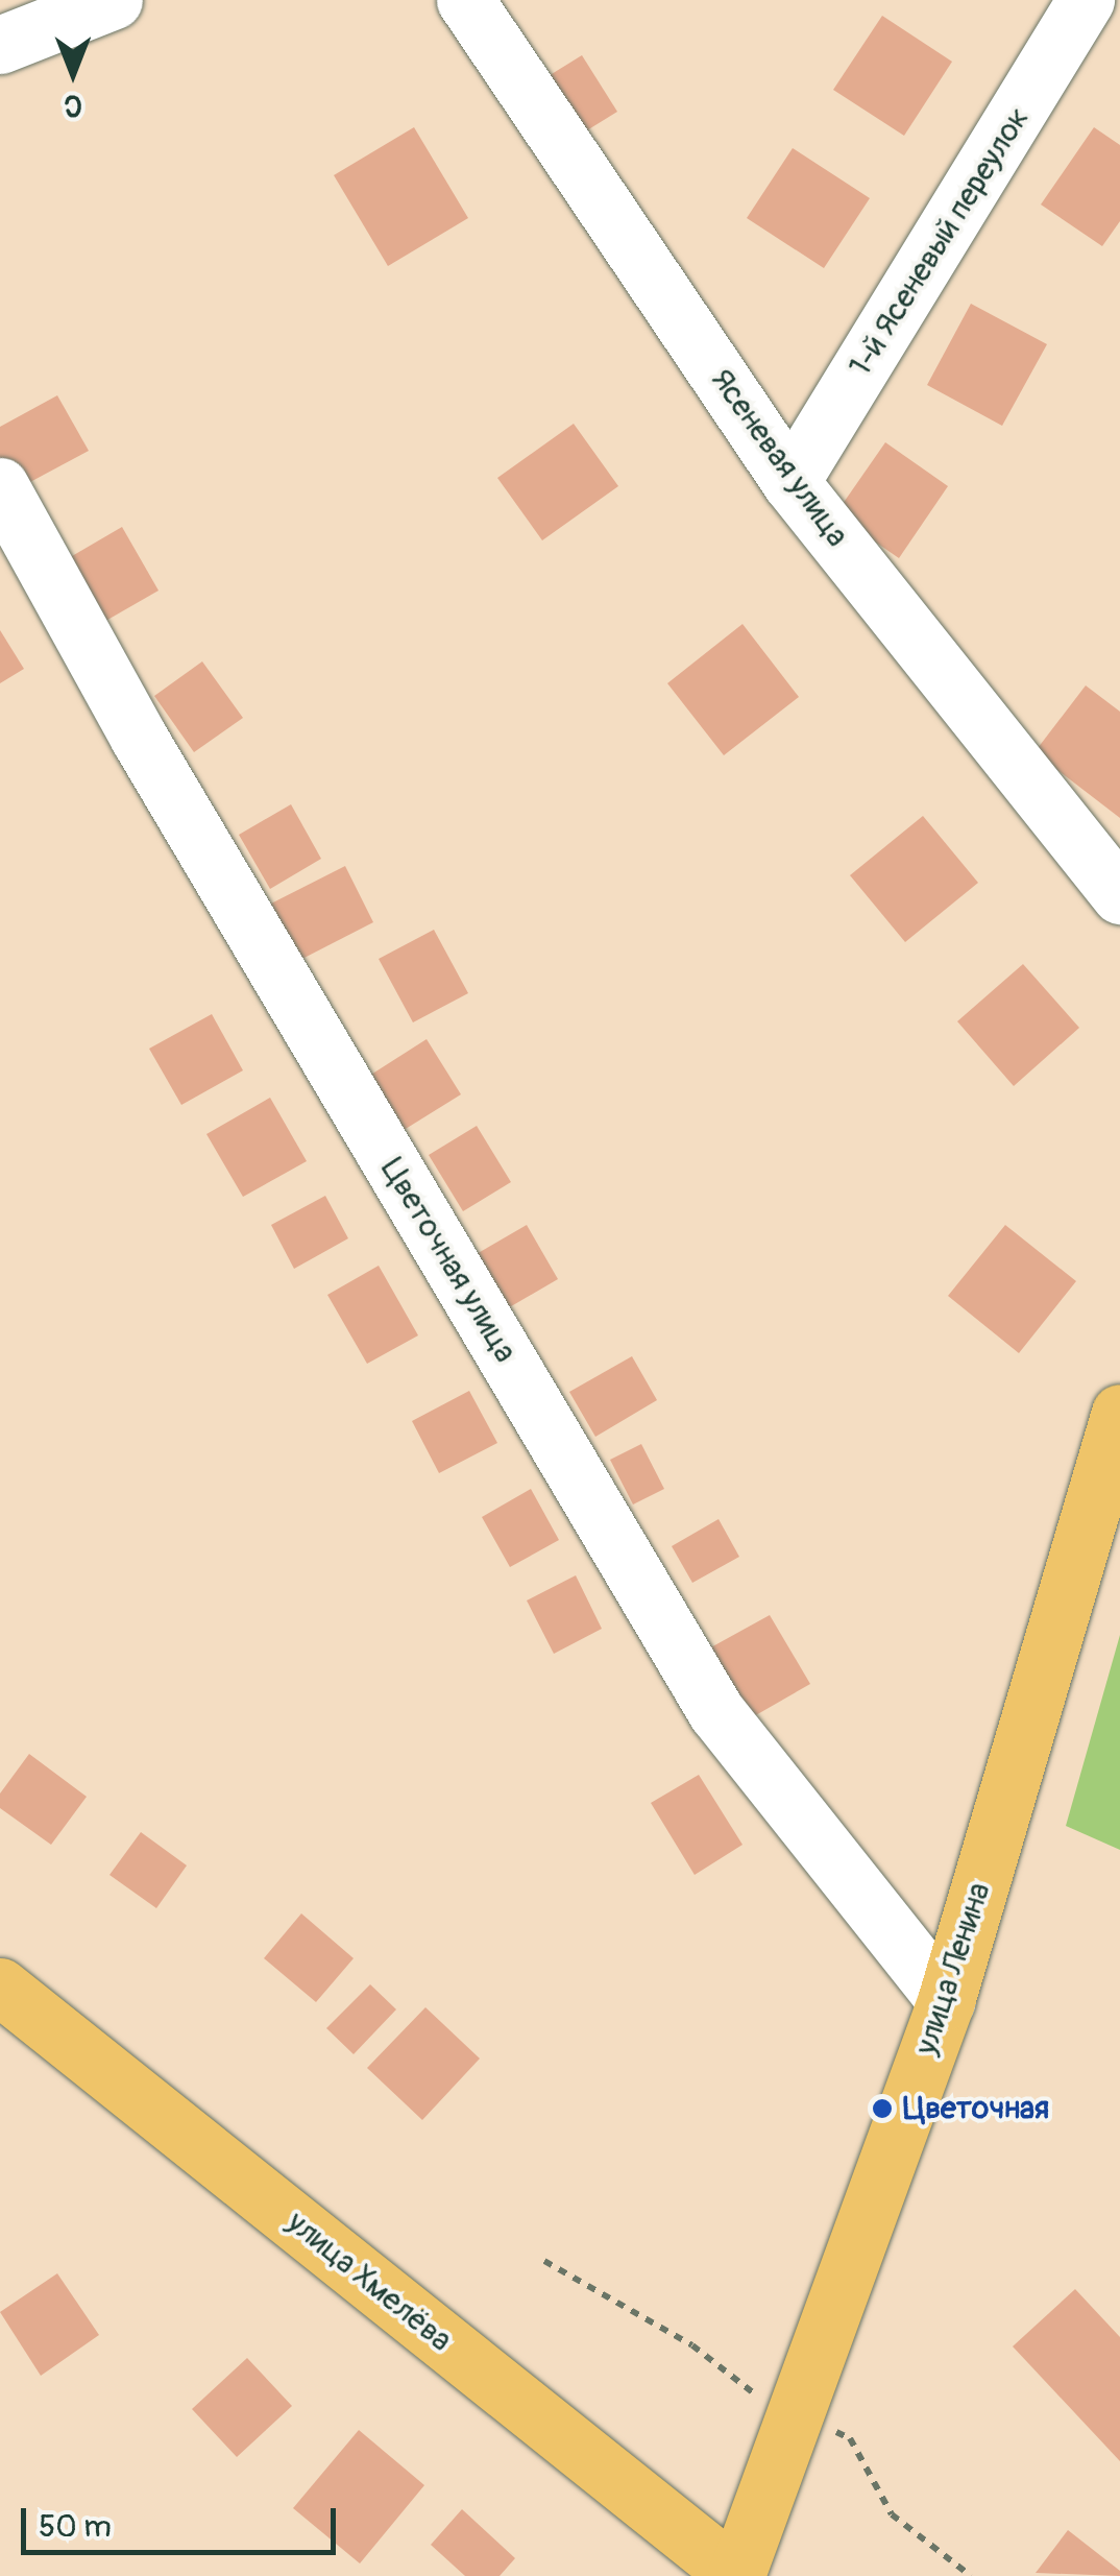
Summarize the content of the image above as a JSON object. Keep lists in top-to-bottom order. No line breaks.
{"streets":{"main road":["улица Ленина","улица Хмелёва"],"street":["1-й Ясеневый переулок","Ясеневая улица","Цветочная улица"]},"crossings":[["1-й Ясеневый переулок","Ясеневая улица"],["Цветочная улица","улица Ленина"],["улица Ленина","улица Хмелёва"]],"places":["Цветочная"],"scale_bar":"50 m","north":"bottom"}
